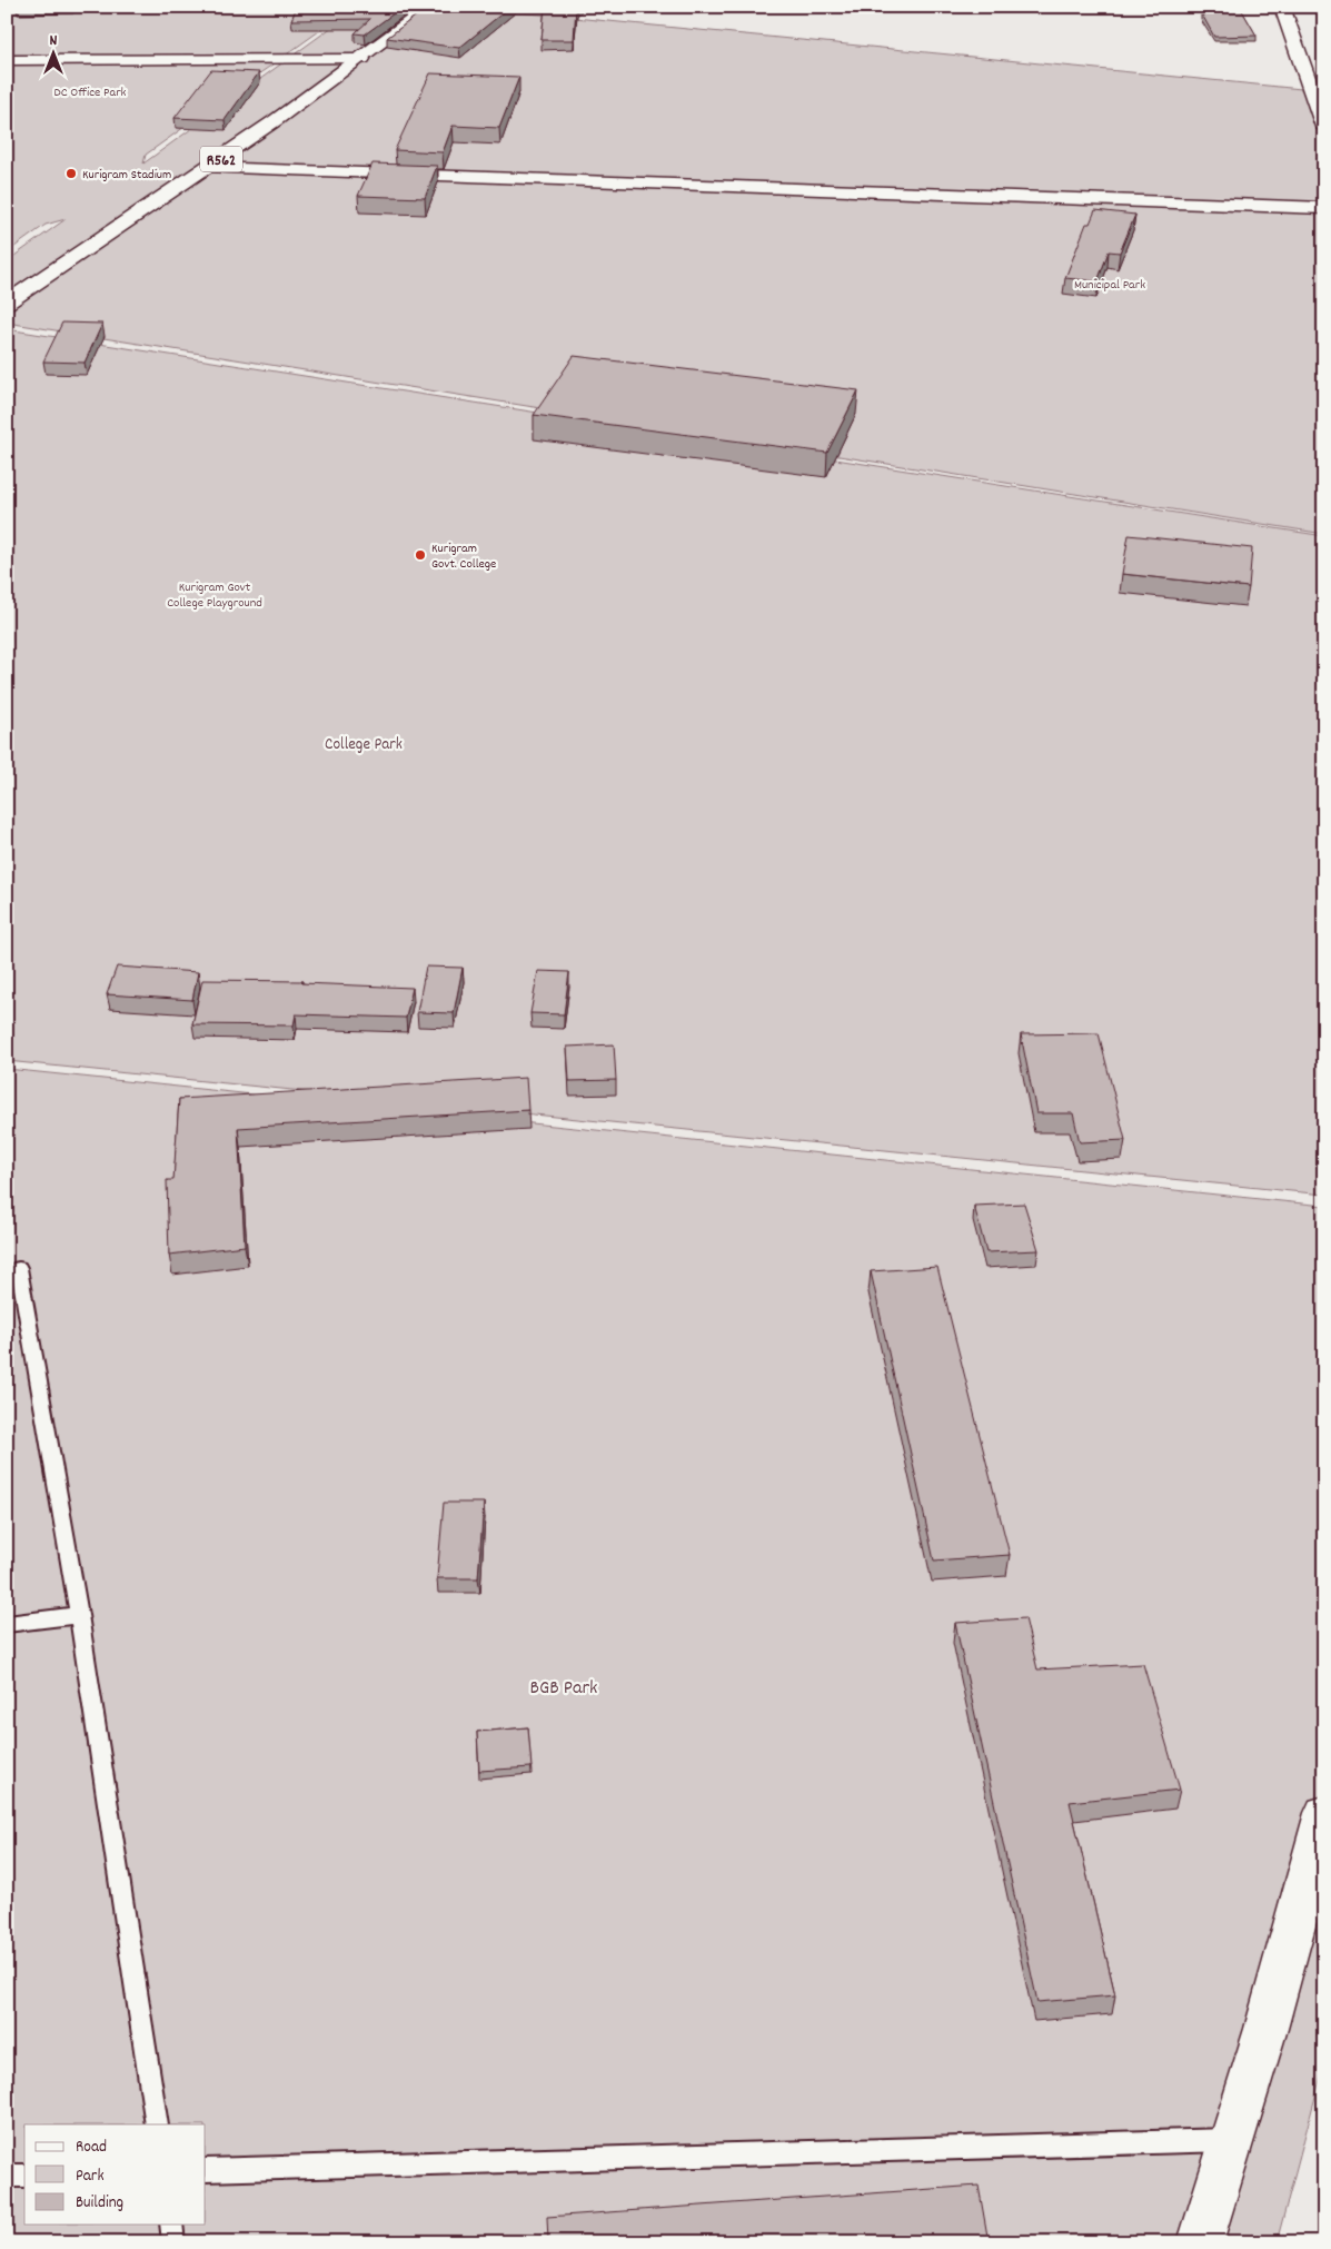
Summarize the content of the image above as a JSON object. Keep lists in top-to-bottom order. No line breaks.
{"streets":{"street":["R562"]},"parks":["DC Office Park","Municipal Park","Kurigram Govt College Playground","College Park","BGB Park"],"places":["Kurigram Stadium","Kurigram Govt. College"],"legend":["Road","Park","Building"],"north":"top"}
